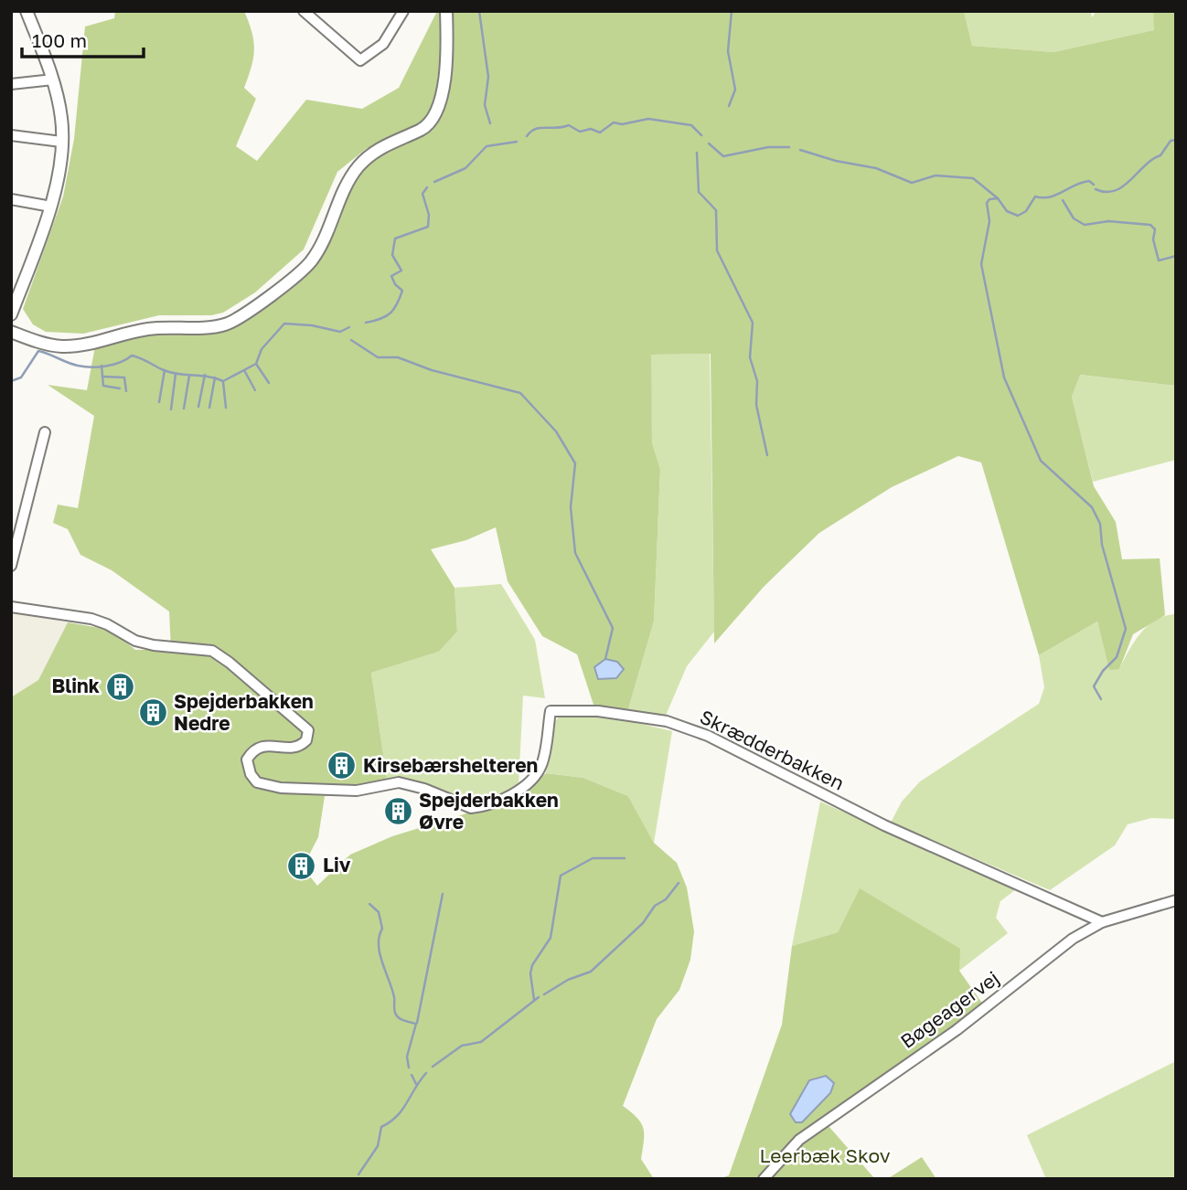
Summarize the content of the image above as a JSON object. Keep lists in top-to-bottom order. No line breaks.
{"streets":{"street":["Skrædderbakken","Bøgeagervej"]},"crossings":[["Skrædderbakken","Bøgeagervej"]],"parks":["Leerbæk Skov"],"places":{"building":["Blink","Spejderbakken Nedre","Kirsebærshelteren","Spejderbakken Øvre","Liv"]},"scale_bar":"100 m"}
